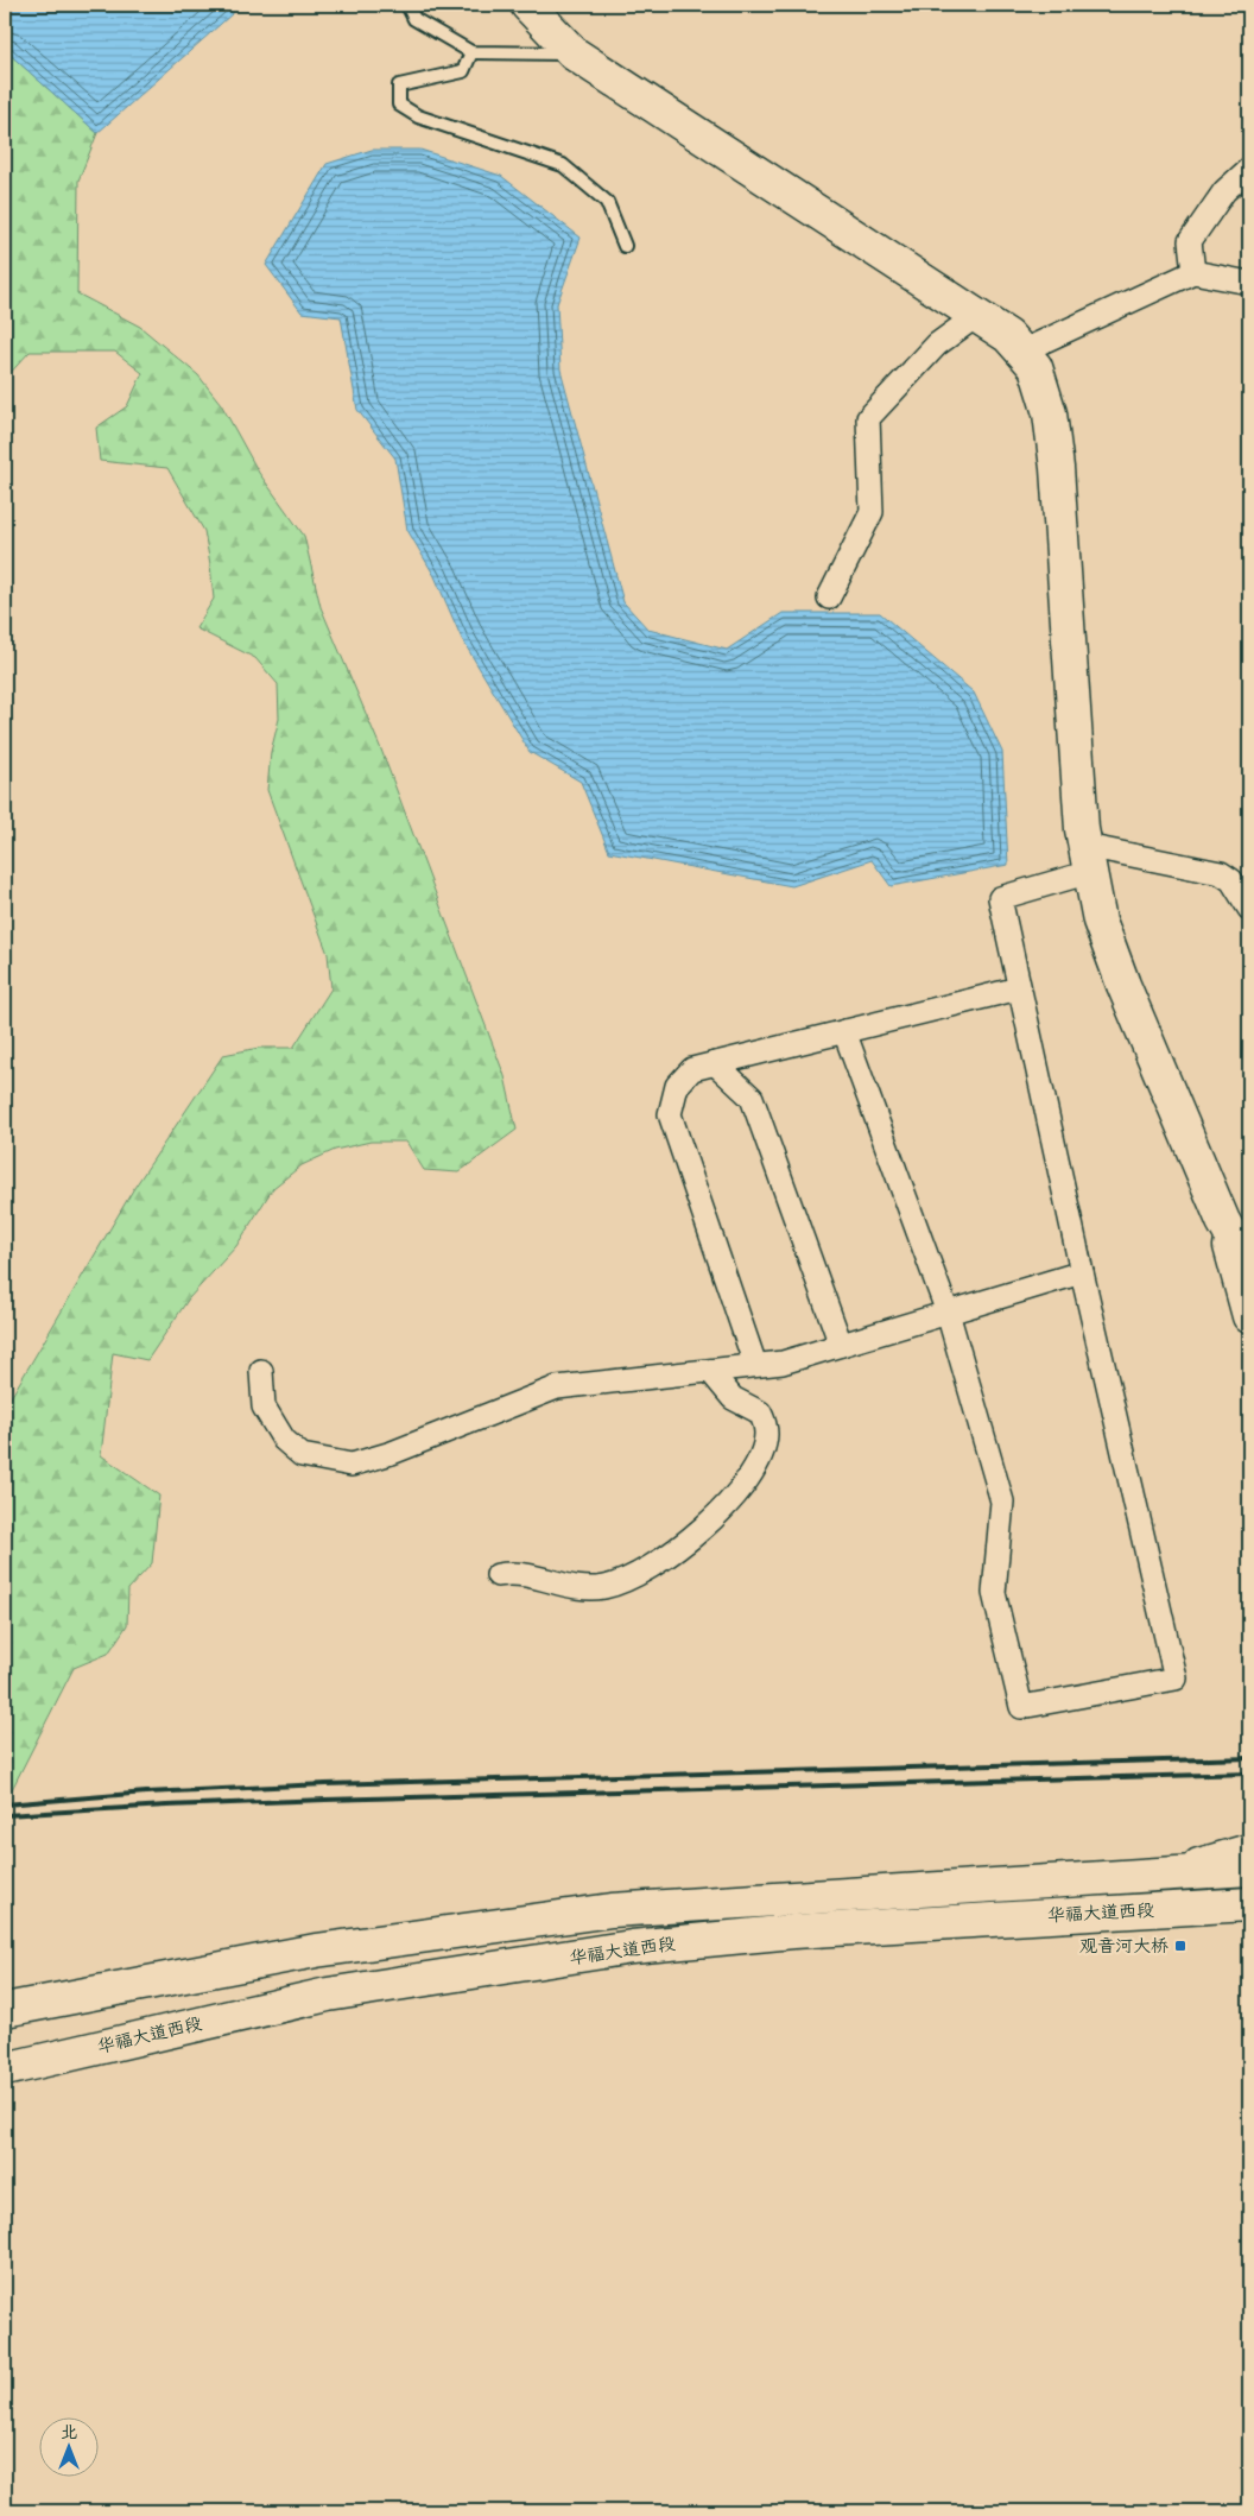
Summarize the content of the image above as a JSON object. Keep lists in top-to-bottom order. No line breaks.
{"streets":{"main road":["华福大道西段"]},"places":{"transit":["观音河大桥"]},"north":"top"}
